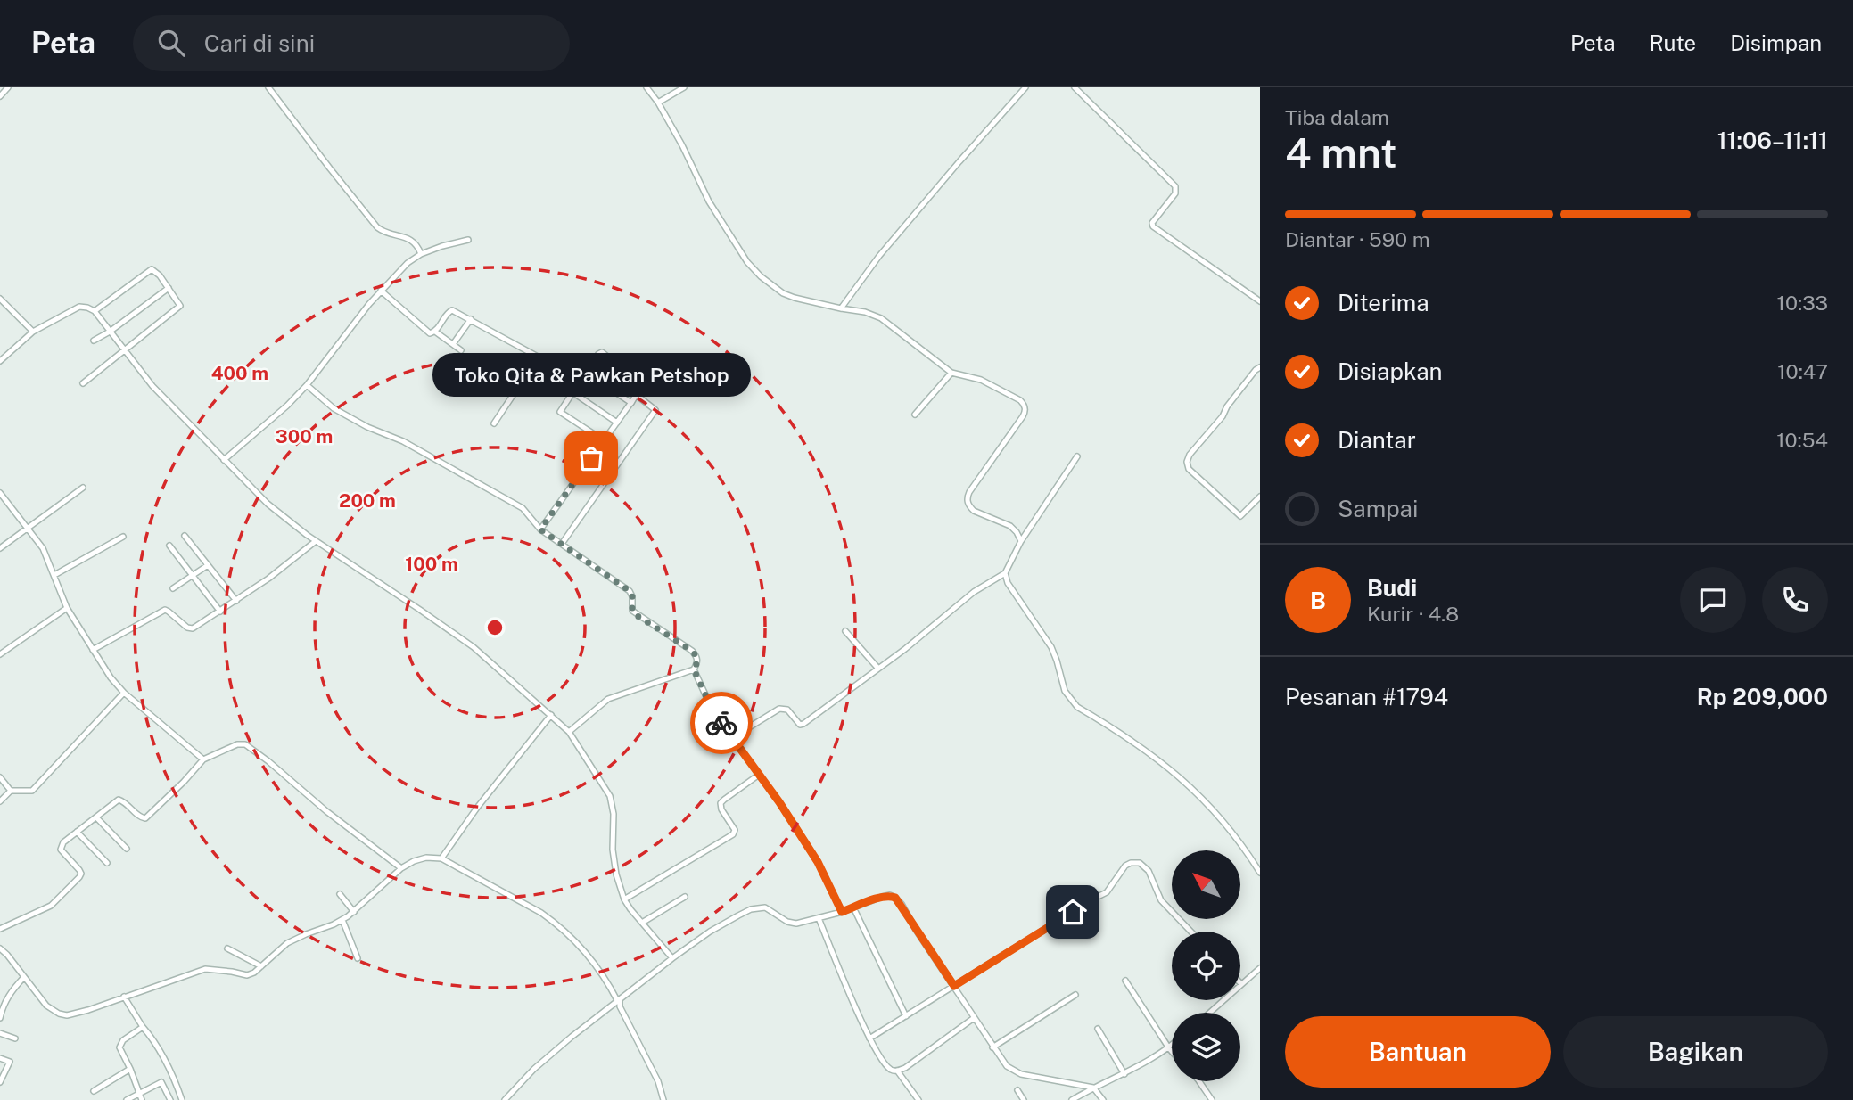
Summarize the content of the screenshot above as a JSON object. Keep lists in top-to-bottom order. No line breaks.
{"places":["Toko Qita & Pawkan Petshop"],"north":"top left","page":{"header":"Peta","search":"Cari di sini","nav":["Peta","Rute","Disimpan"],"heading":["4 mnt","Tiba dalam","11:06–11:11"],"panel":["Budi","Kurir · 4.8","Pesanan #1794","Rp 209,000"],"bar":"Diantar · 590 m","list":[["Diterima","10:33"],["Disiapkan","10:47"],["Diantar","10:54"],"Sampai"],"bubble":"Toko Qita & Pawkan Petshop","round":"B","buttons":["Bantuan","Bagikan"]},"rings":["400 m","300 m","200 m","100 m"]}
